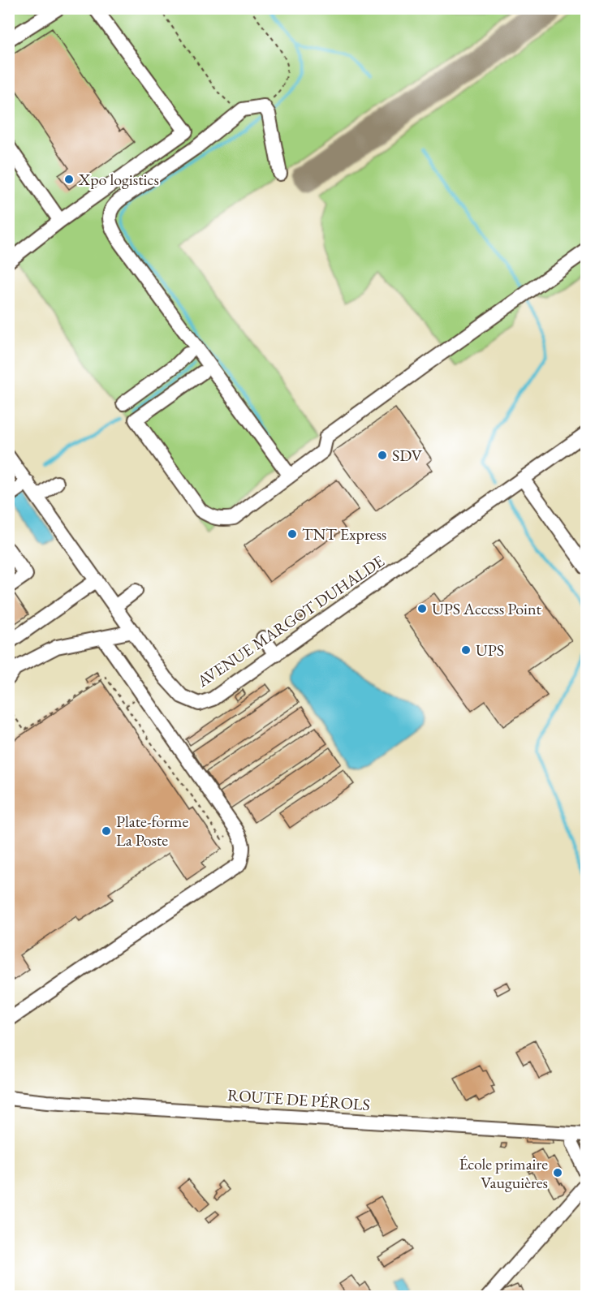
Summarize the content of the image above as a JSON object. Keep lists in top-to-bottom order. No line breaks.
{"streets":{"street":["AVENUE MARGOT DUHALDE","ROUTE DE PÉROLS"]},"places":["Xpo logistics","SDV","TNT Express","UPS Access Point","UPS","Plate-forme La Poste","École primaire Vauguières"]}
